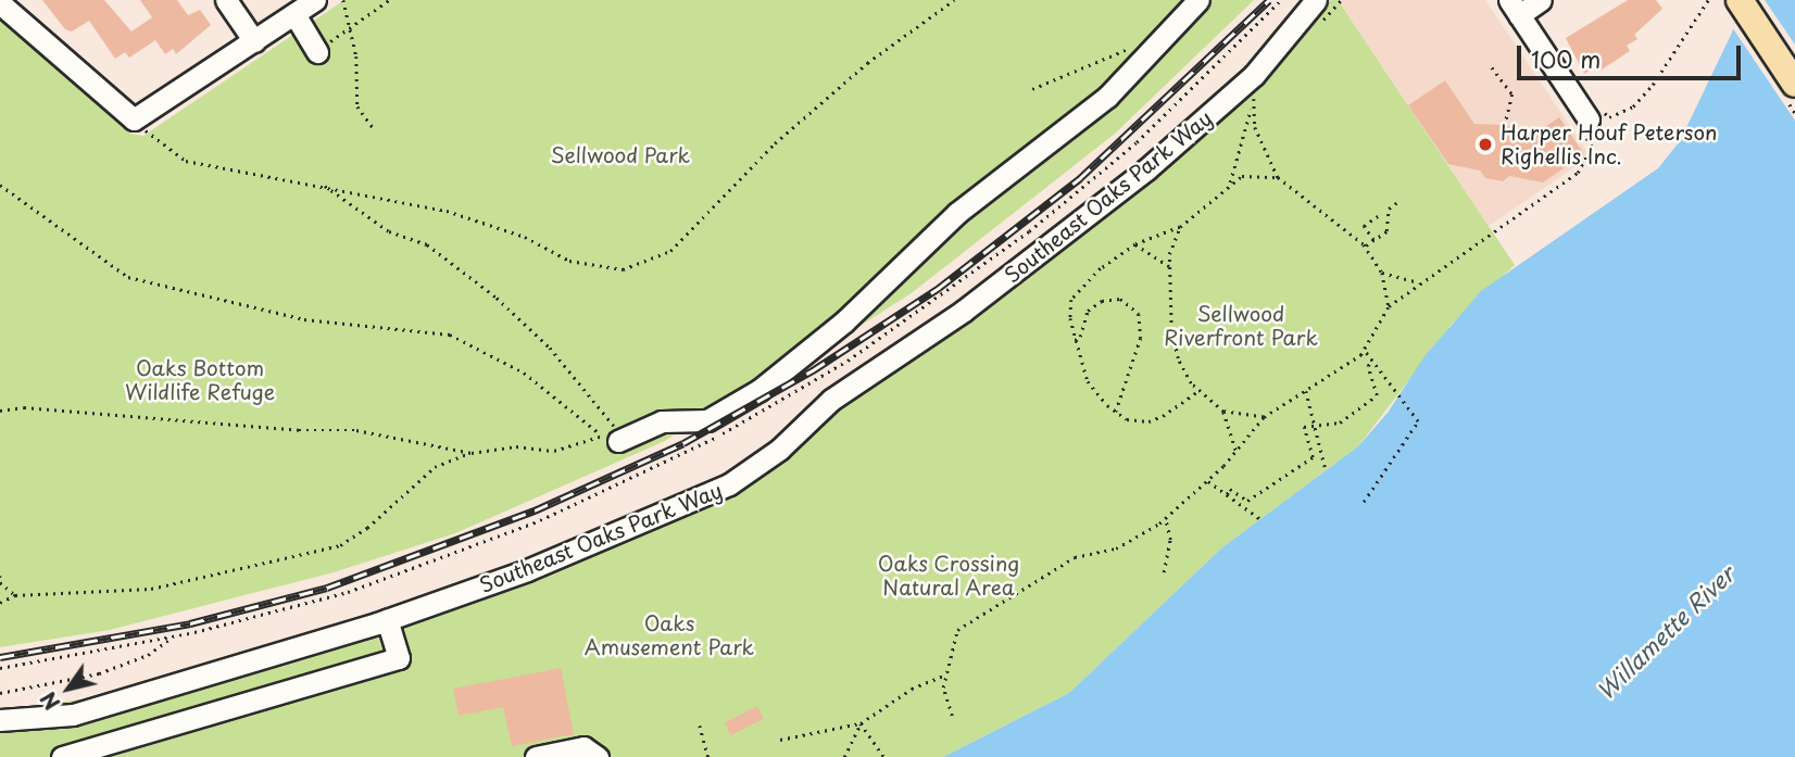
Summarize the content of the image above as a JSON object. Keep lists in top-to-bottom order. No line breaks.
{"streets":{"street":["Southeast Oaks Park Way"]},"water":["Willamette River"],"parks":["Sellwood Park","Sellwood Riverfront Park","Oaks Bottom Wildlife Refuge","Oaks Crossing Natural Area","Oaks Amusement Park"],"places":["Harper Houf Peterson Righellis Inc."],"scale_bar":"100 m","north":"bottom left"}
